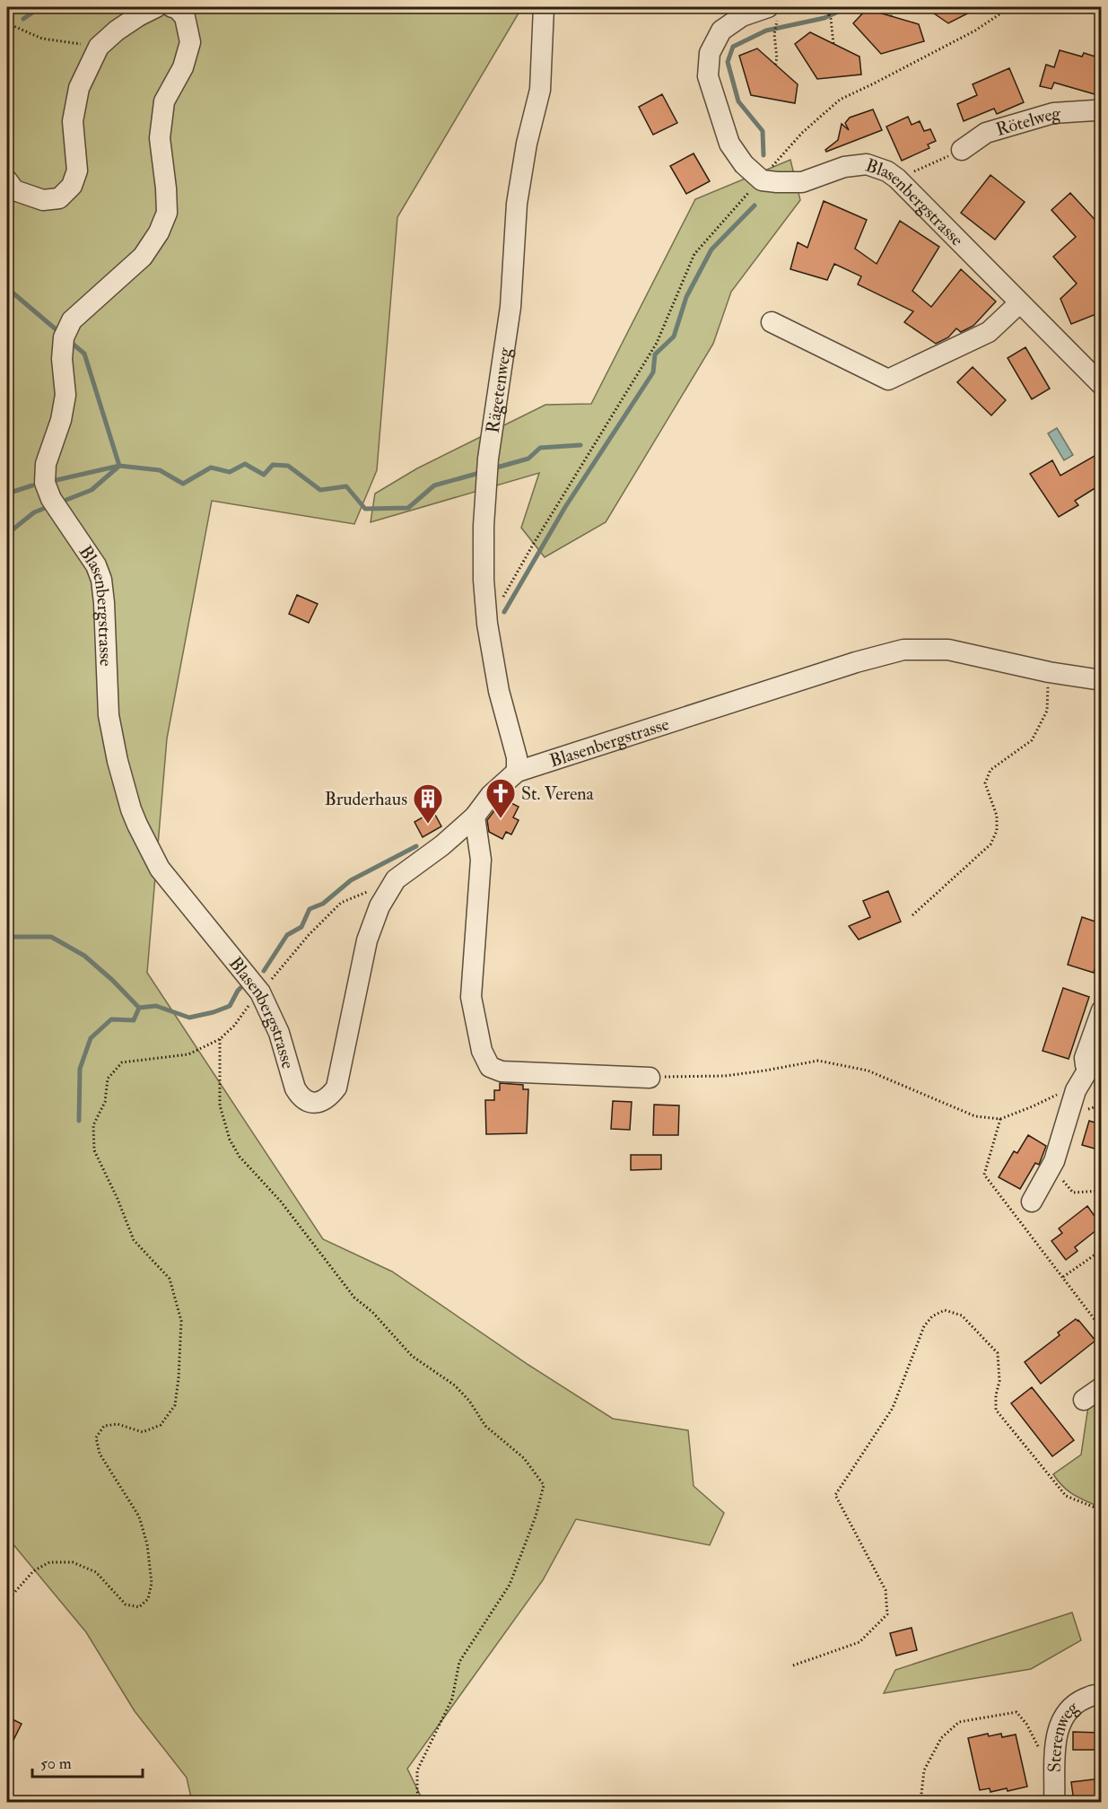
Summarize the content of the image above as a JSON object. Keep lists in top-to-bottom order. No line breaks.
{"streets":{"street":["Rötelweg","Blasenbergstrasse","Rägetenweg","Sterenweg"]},"crossings":[["Blasenbergstrasse","Rägetenweg"]],"places":{"church":["St. Verena"],"building":["Bruderhaus"]},"scale_bar":"50 m"}
